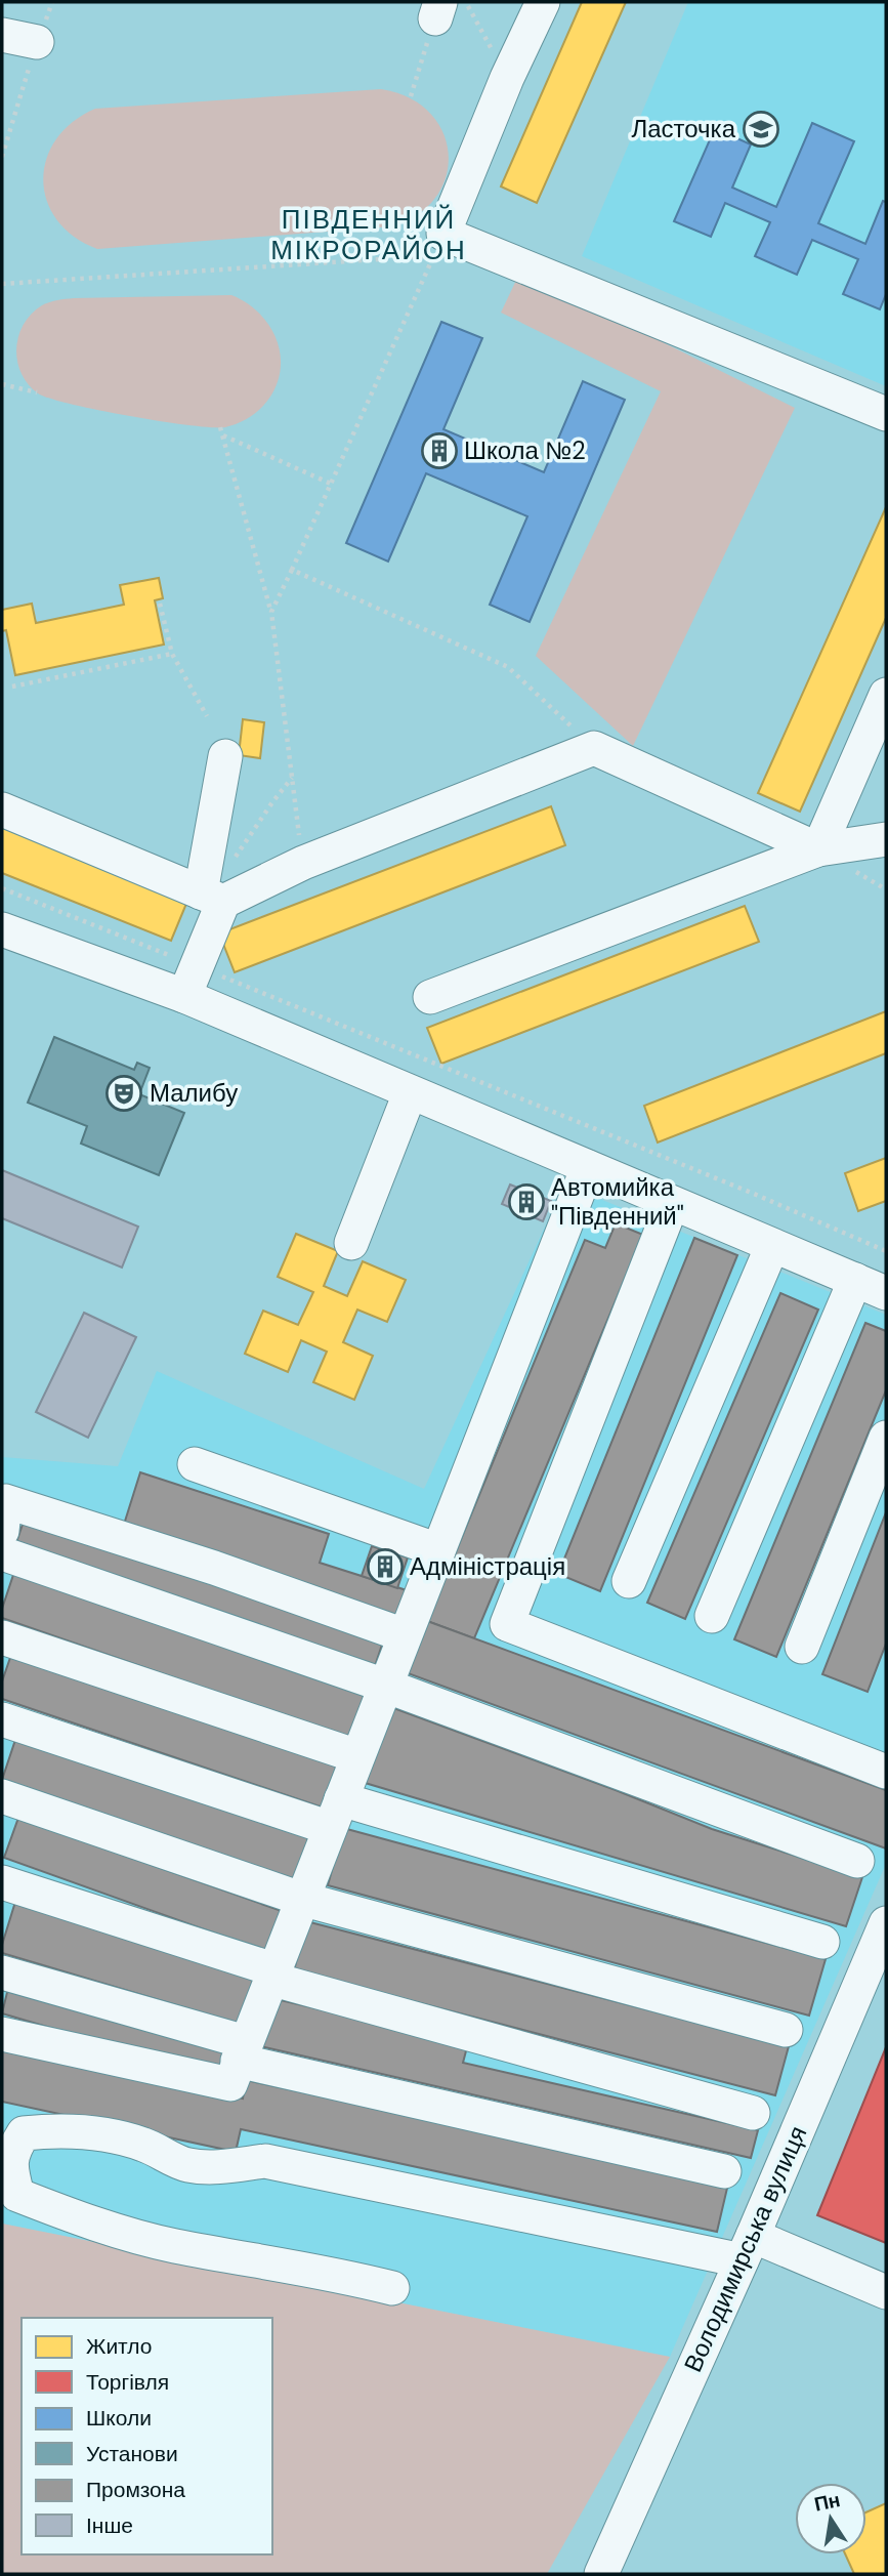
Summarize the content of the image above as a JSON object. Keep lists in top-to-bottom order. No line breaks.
{"streets":{"street":["Володимирська вулиця"]},"districts":["ПІВДЕННИЙ МІКРОРАЙОН"],"places":{"school or university":["Ласточка"],"building":["Школа №2","Автомийка \"Південний\"","Адміністрація"],"theatre":["Малибу"]},"legend":["Житло","Торгівля","Школи","Установи","Промзона","Інше"],"north":"top"}
